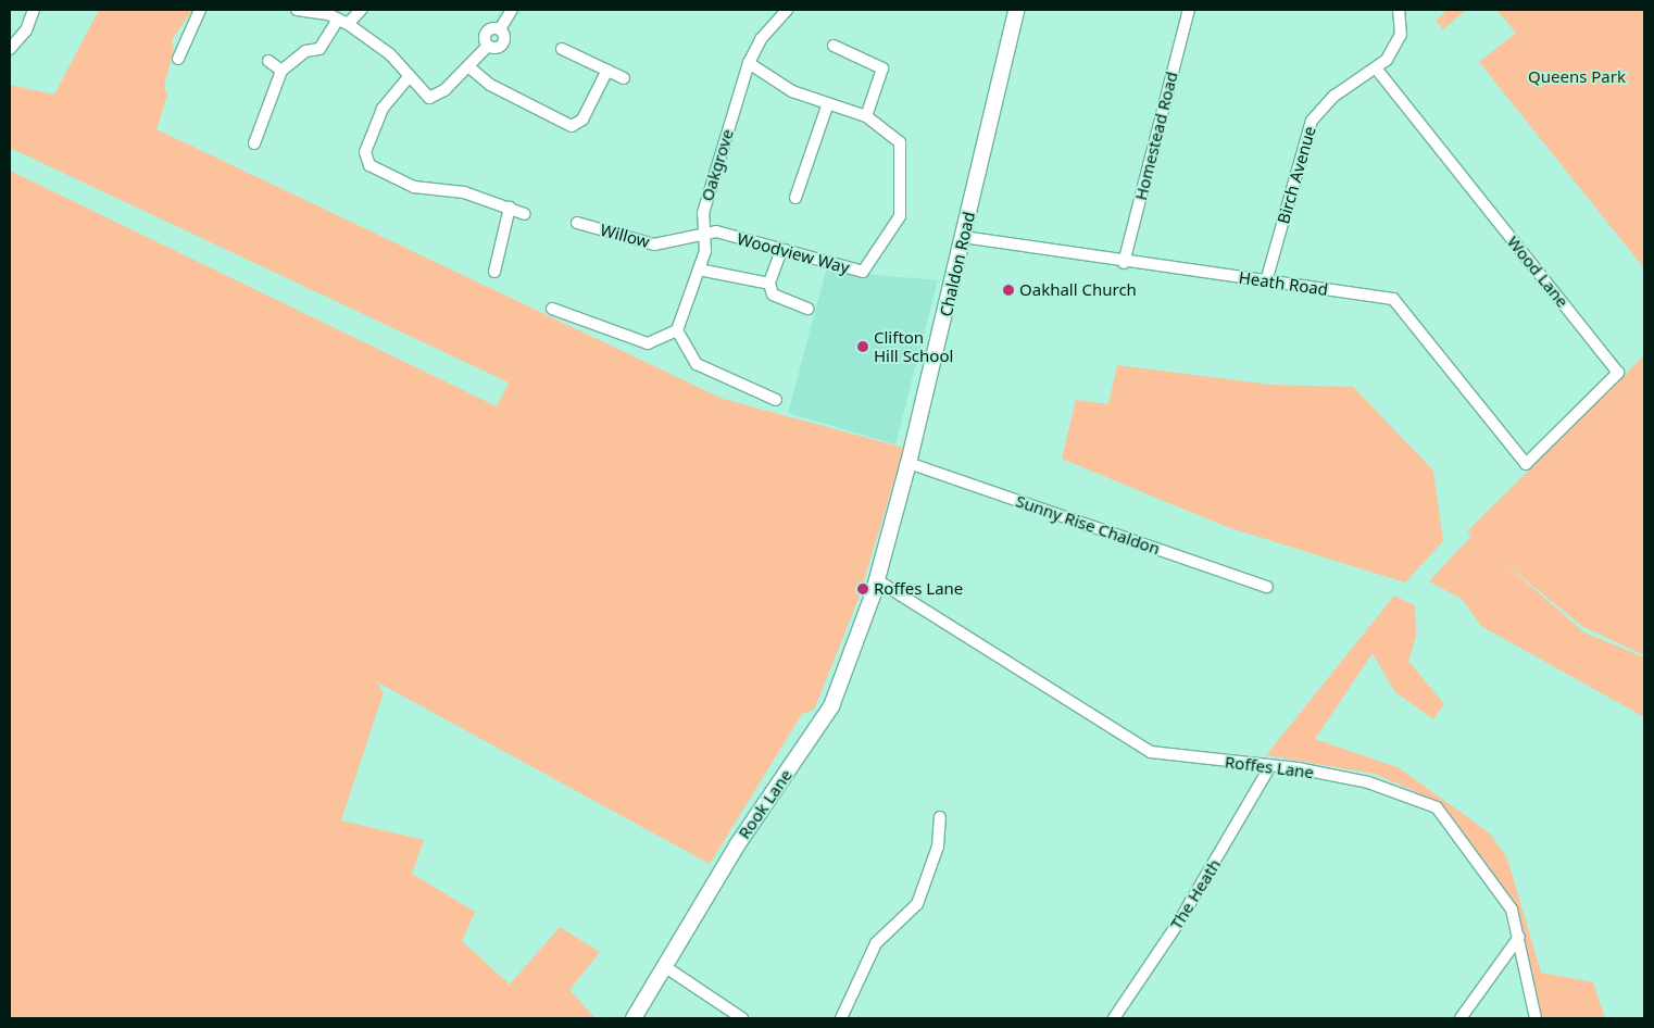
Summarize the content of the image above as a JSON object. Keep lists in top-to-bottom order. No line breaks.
{"streets":{"main road":["Chaldon Road","Rook Lane"],"street":["Homestead Road","Oakgrove","Birch Avenue","Willow","Woodview Way","Wood Lane","Heath Road","Sunny Rise Chaldon","Roffes Lane","The Heath"]},"crossings":[["Homestead Road","Heath Road"],["Oakgrove","Willow"],["Oakgrove","Woodview Way"],["Birch Avenue","Wood Lane"],["Birch Avenue","Heath Road"],["Willow","Woodview Way"],["Chaldon Road","Heath Road"],["Chaldon Road","Sunny Rise Chaldon"],["Chaldon Road","Roffes Lane"],["Chaldon Road","Rook Lane"],["Wood Lane","Heath Road"],["Roffes Lane","Rook Lane"],["Roffes Lane","The Heath"]],"parks":["Queens Park"],"places":["Oakhall Church","Clifton Hill School","Roffes Lane"]}
